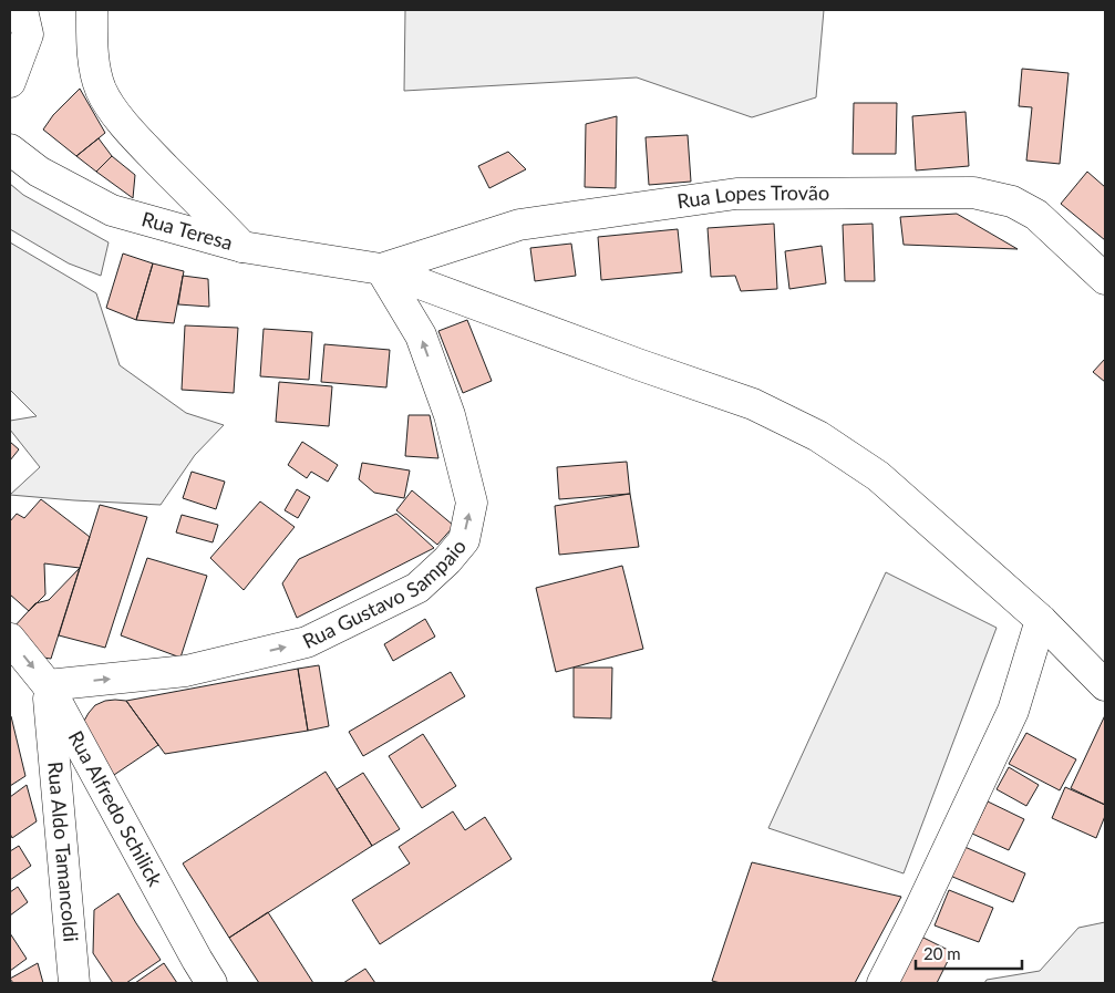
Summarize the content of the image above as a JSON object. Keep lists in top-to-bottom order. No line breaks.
{"streets":{"street":["Rua Lopes Trovão","Rua Teresa","Rua Gustavo Sampaio","Rua Alfredo Schilick","Rua Aldo Tamancoldi"]},"crossings":[["Rua Lopes Trovão","Rua Teresa"],["Rua Lopes Trovão","Rua Gustavo Sampaio"],["Rua Teresa","Rua Gustavo Sampaio"],["Rua Gustavo Sampaio","Rua Alfredo Schilick"],["Rua Gustavo Sampaio","Rua Aldo Tamancoldi"],["Rua Alfredo Schilick","Rua Aldo Tamancoldi"]],"scale_bar":"20 m"}
